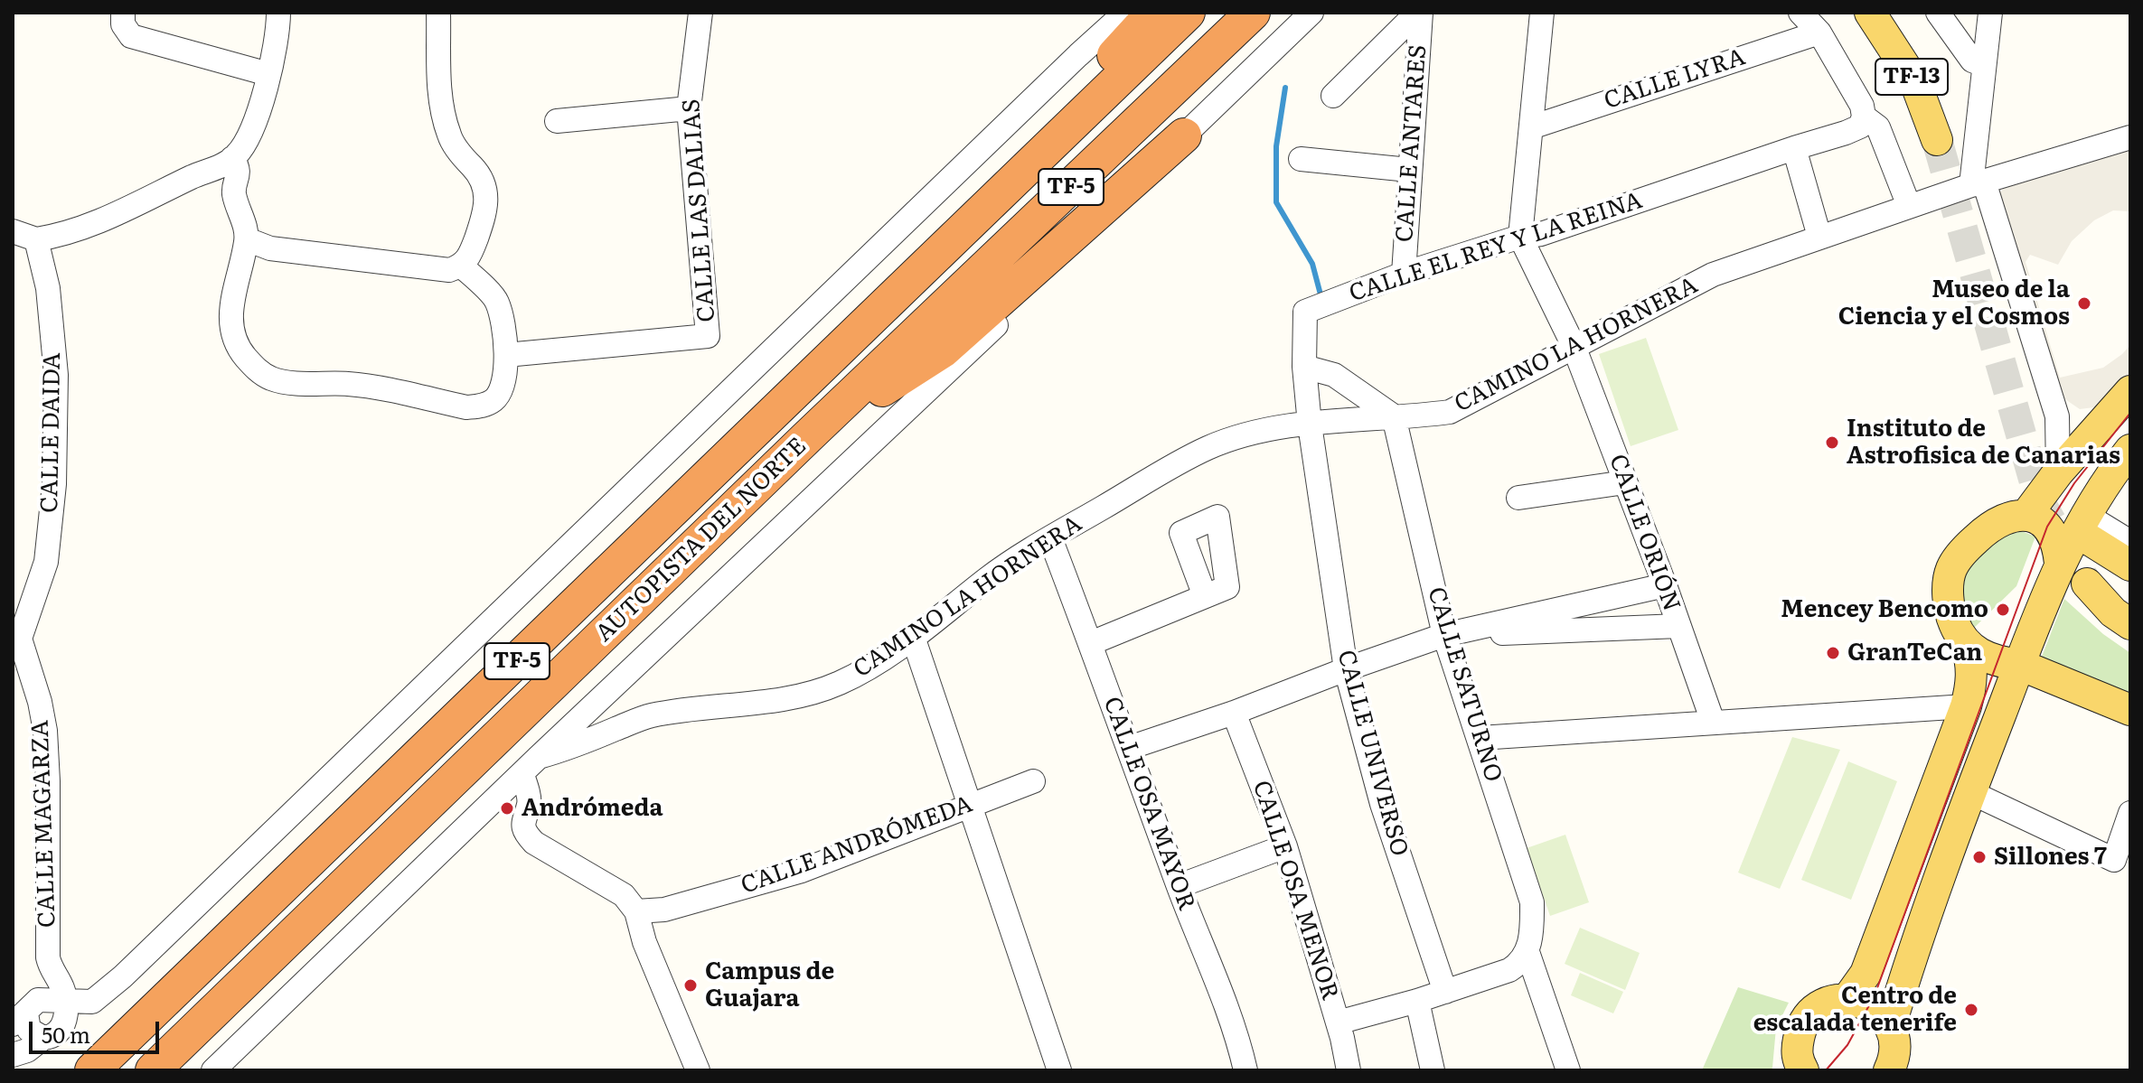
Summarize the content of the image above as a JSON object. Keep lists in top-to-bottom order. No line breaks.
{"streets":{"highway":["TF-5","AUTOPISTA DEL NORTE"],"main road":["TF-13"],"street":["CALLE LYRA","CALLE ANTARES","CALLE LAS DALIAS","CALLE EL REY Y LA REINA","CAMINO LA HORNERA","CALLE DAIDA","CALLE ORIÓN","CALLE SATURNO","CALLE UNIVERSO","CALLE OSA MAYOR","CALLE MAGARZA","CALLE ANDRÓMEDA","CALLE OSA MENOR"]},"crossings":[["CALLE ANTARES","CALLE EL REY Y LA REINA"],["CALLE EL REY Y LA REINA","CAMINO LA HORNERA"],["CALLE EL REY Y LA REINA","CALLE ORIÓN"],["CALLE EL REY Y LA REINA","CALLE UNIVERSO"],["CAMINO LA HORNERA","CALLE ORIÓN"],["CAMINO LA HORNERA","CALLE SATURNO"],["CAMINO LA HORNERA","CALLE UNIVERSO"],["CAMINO LA HORNERA","CALLE OSA MAYOR"],["CALLE DAIDA","CALLE MAGARZA"]],"places":["Museo de la Ciencia y el Cosmos","Instituto de Astrofisica de Canarias","Mencey Bencomo","GranTeCan","Andrómeda","Sillones 7","Campus de Guajara","Centro de escalada tenerife"],"scale_bar":"50 m"}
